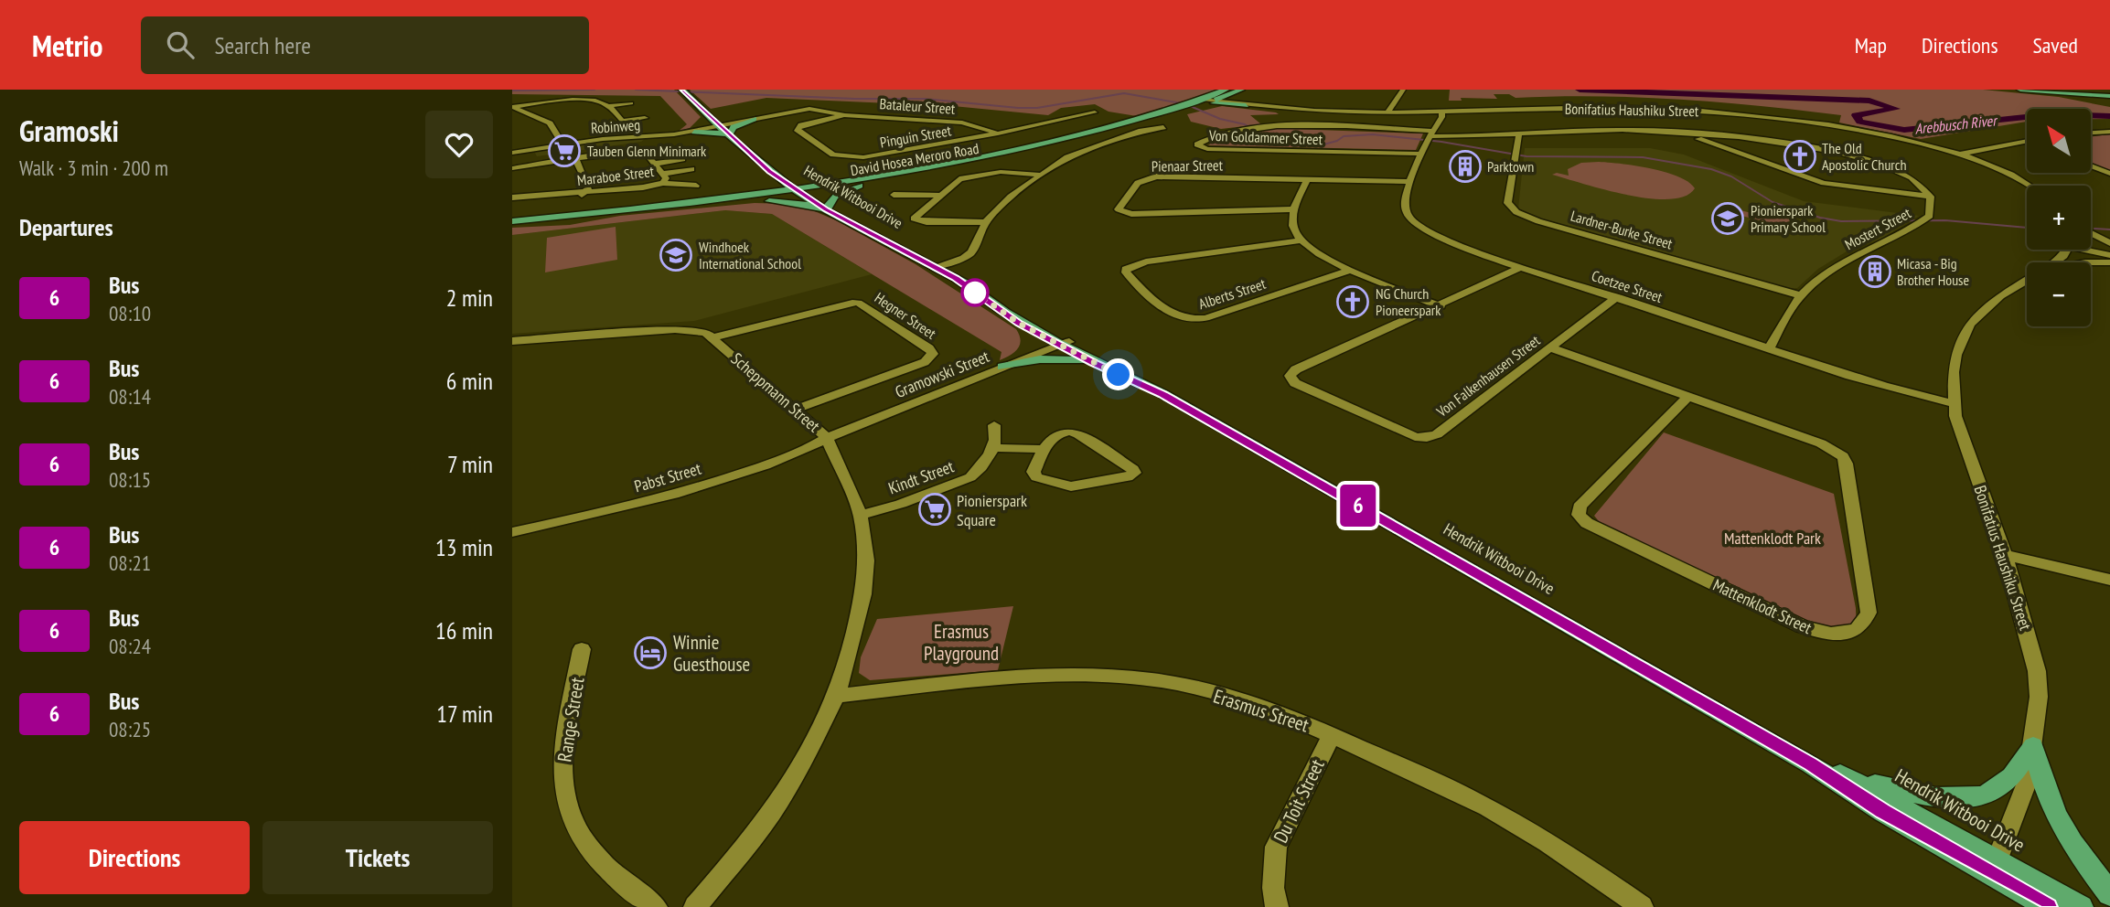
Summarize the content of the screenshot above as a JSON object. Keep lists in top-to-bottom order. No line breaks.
{"streets":{"main road":["David Hosea Meroro Road","Hendrik Witbooi Drive"],"street":["Bataleur Street","Bonifatius Haushiku Street","Robinweg","Pinguin Street","Von Goldammer Street","Pienaar Street","Maraboe Street","Mostert Street","Lardner-Burke Street","Coetzee Street","Alberts Street","Hegner Street","Gramowski Street","Von Falkenhausen Street","Scheppmann Street","Pabst Street","Kindt Street","Mattenklodt Street","Erasmus Street","Range Street","Du Toit Street"]},"crossings":[["Bataleur Street","Pinguin Street"],["Bonifatius Haushiku Street","David Hosea Meroro Road"],["Bonifatius Haushiku Street","Hendrik Witbooi Drive"],["Bonifatius Haushiku Street","Coetzee Street"],["Von Goldammer Street","Coetzee Street"],["David Hosea Meroro Road","Hendrik Witbooi Drive"],["Pienaar Street","Coetzee Street"],["Hendrik Witbooi Drive","Gramowski Street"],["Mostert Street","Lardner-Burke Street"],["Mostert Street","Coetzee Street"],["Coetzee Street","Von Falkenhausen Street"],["Hegner Street","Scheppmann Street"],["Gramowski Street","Scheppmann Street"],["Gramowski Street","Pabst Street"],["Von Falkenhausen Street","Mattenklodt Street"],["Scheppmann Street","Pabst Street"],["Scheppmann Street","Kindt Street"],["Scheppmann Street","Erasmus Street"],["Erasmus Street","Du Toit Street"]],"water":["Arebbusch River"],"parks":["Mattenklodt Park","Erasmus Playground"],"places":{"supermarket":["Tauben Glenn Minimark","Pionierspark Square"],"church":["The Old Apostolic Church","NG Church Pioneerspark"],"building":["Parktown","Micasa - Big Brother House"],"school or university":["Pionierspark Primary School","Windhoek International School"],"hotel":["Winnie Guesthouse"]},"lines":["bus line 6"],"north":"top left","page":{"header":"Metrio","search":"Search here","nav":["Map","Directions","Saved"],"heading":[["Gramoski","Walk · 3 min · 200 m"],"Departures"],"on_map":"6","map_buttons":["+","−"],"list":[{"mark":"6","name":"Bus","note":"08:10","value":"2 min"},{"mark":"6","name":"Bus","note":"08:14","value":"6 min"},{"mark":"6","name":"Bus","note":"08:15","value":"7 min"},{"mark":"6","name":"Bus","note":"08:21","value":"13 min"},{"mark":"6","name":"Bus","note":"08:24","value":"16 min"},{"mark":"6","name":"Bus","note":"08:25","value":"17 min"}],"buttons":["Directions","Tickets"]}}
